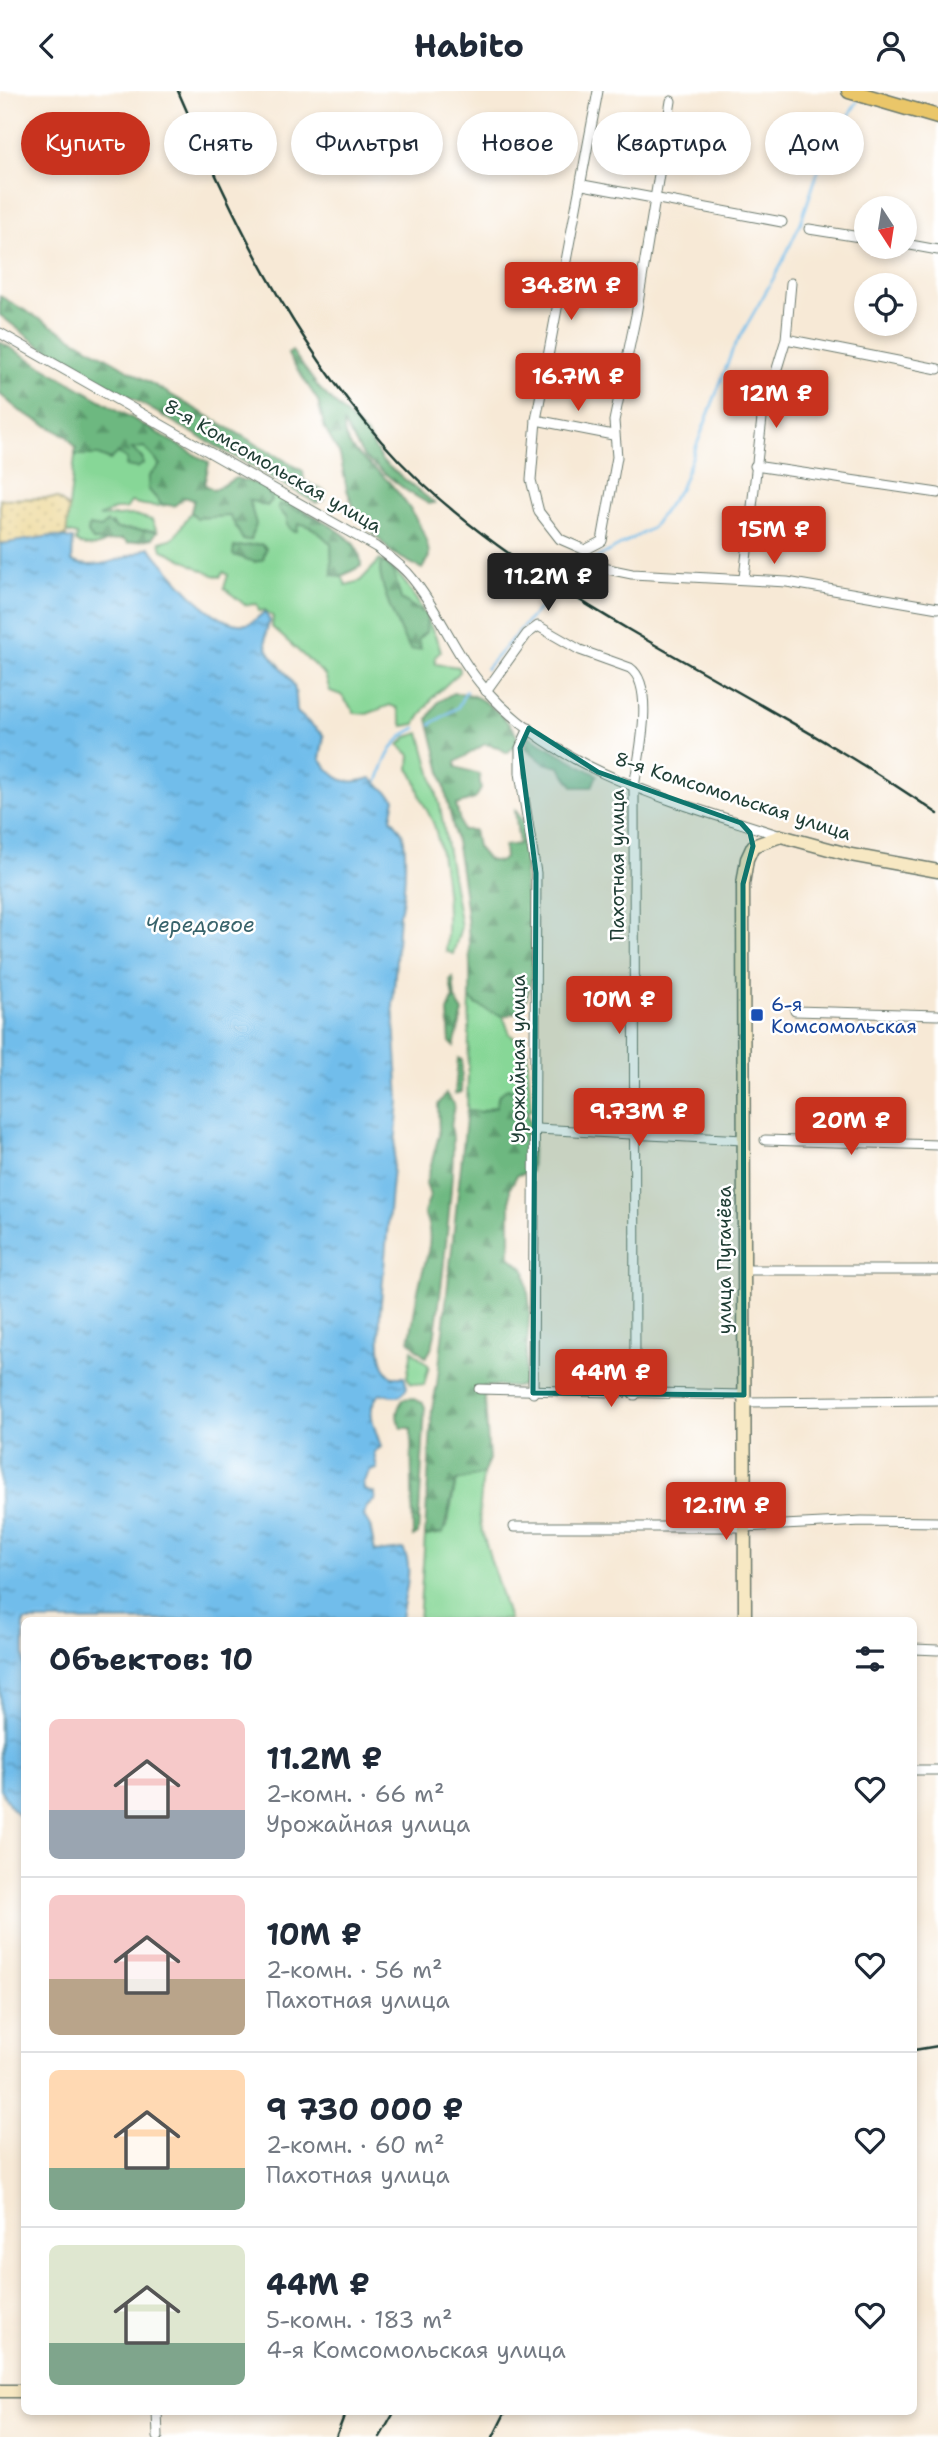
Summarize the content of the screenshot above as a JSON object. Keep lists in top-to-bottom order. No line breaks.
{"streets":{"main road":["8-я Комсомольская улица","улица Пугачёва"],"street":["Пахотная улица","Урожайная улица"]},"crossings":[["8-я Комсомольская улица","Пахотная улица"],["8-я Комсомольская улица","Урожайная улица"]],"water":["Чередовое"],"places":{"transit":["6-я Комсомольская"]},"north":"bottom","page":{"header":"Habito","chip":["Купить","Снять","Фильтры","Новое","Квартира","Дом"],"price":["34.8M ₽","16.7M ₽","12M ₽","15M ₽","11.2M ₽","10M ₽","9.73M ₽","20M ₽","44M ₽","12.1M ₽"],"heading":"Объектов: 10","list":[{"name":"11.2M ₽","note":"2-комн. · 66 m² · Урожайная улица"},{"name":"10M ₽","note":"2-комн. · 56 m² · Пахотная улица"},{"name":"9 730 000 ₽","note":"2-комн. · 60 m² · Пахотная улица"},{"name":"44M ₽","note":"5-комн. · 183 m² · 4-я Комсомольская улица"}]}}
